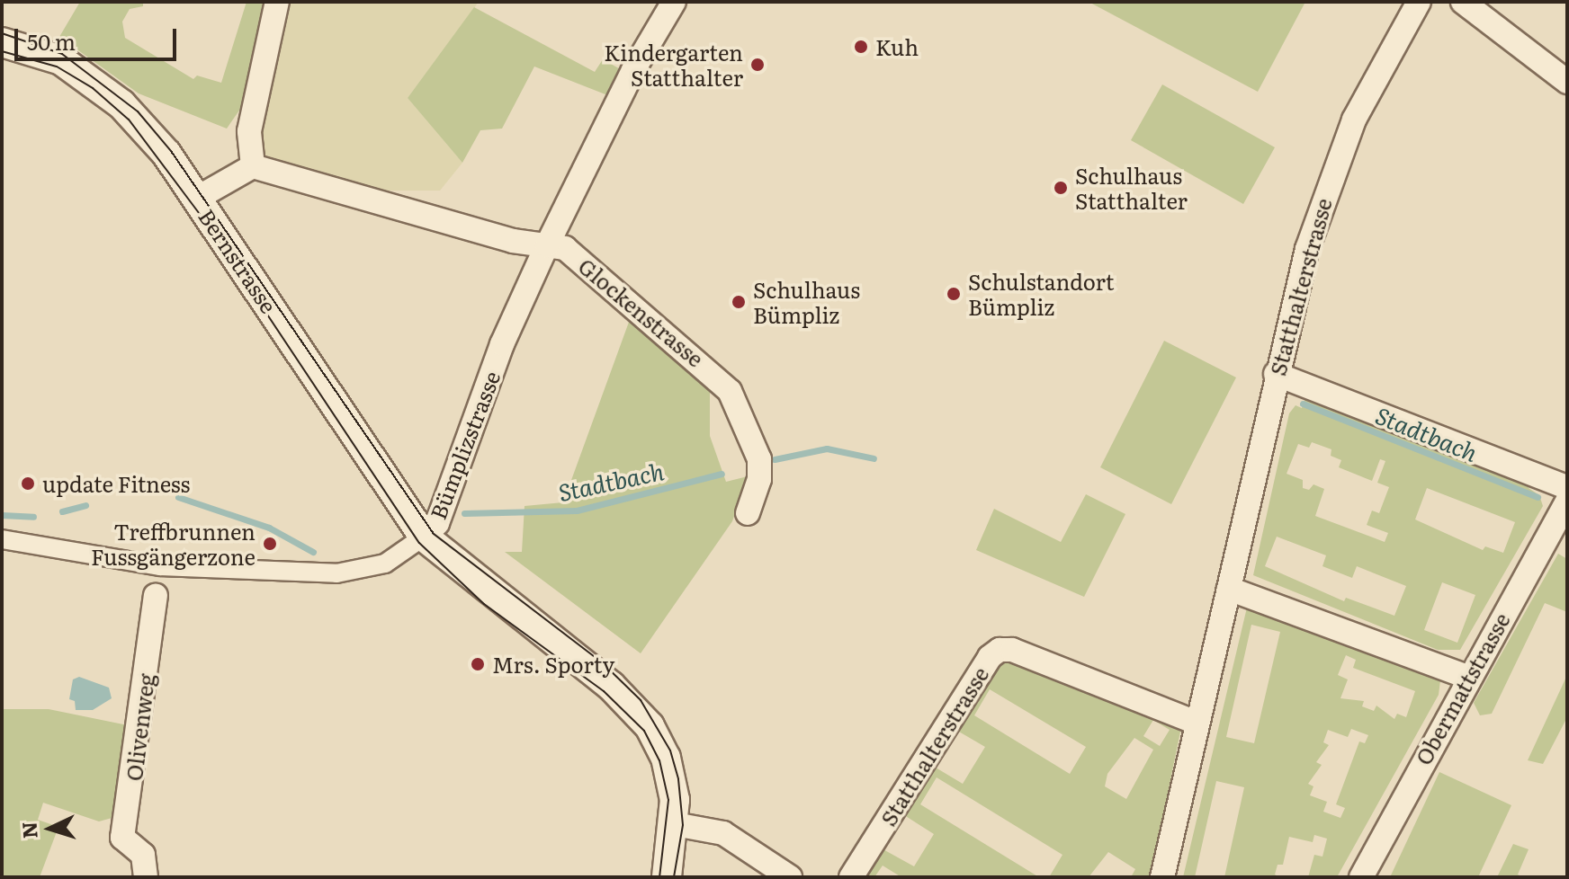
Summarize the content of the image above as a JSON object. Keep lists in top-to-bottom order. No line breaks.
{"streets":{"street":["Bernstrasse","Statthalterstrasse","Glockenstrasse","Bümplizstrasse","Obermattstrasse","Olivenweg"]},"crossings":[["Bernstrasse","Bümplizstrasse"],["Glockenstrasse","Bümplizstrasse"],["Bümplizstrasse","Olivenweg"]],"water":["Stadtbach"],"places":["Kuh","Kindergarten Statthalter","Schulhaus Statthalter","Schulstandort Bümpliz","Schulhaus Bümpliz","update Fitness","Treffbrunnen Fussgängerzone","Mrs. Sporty"],"scale_bar":"50 m","north":"left"}
